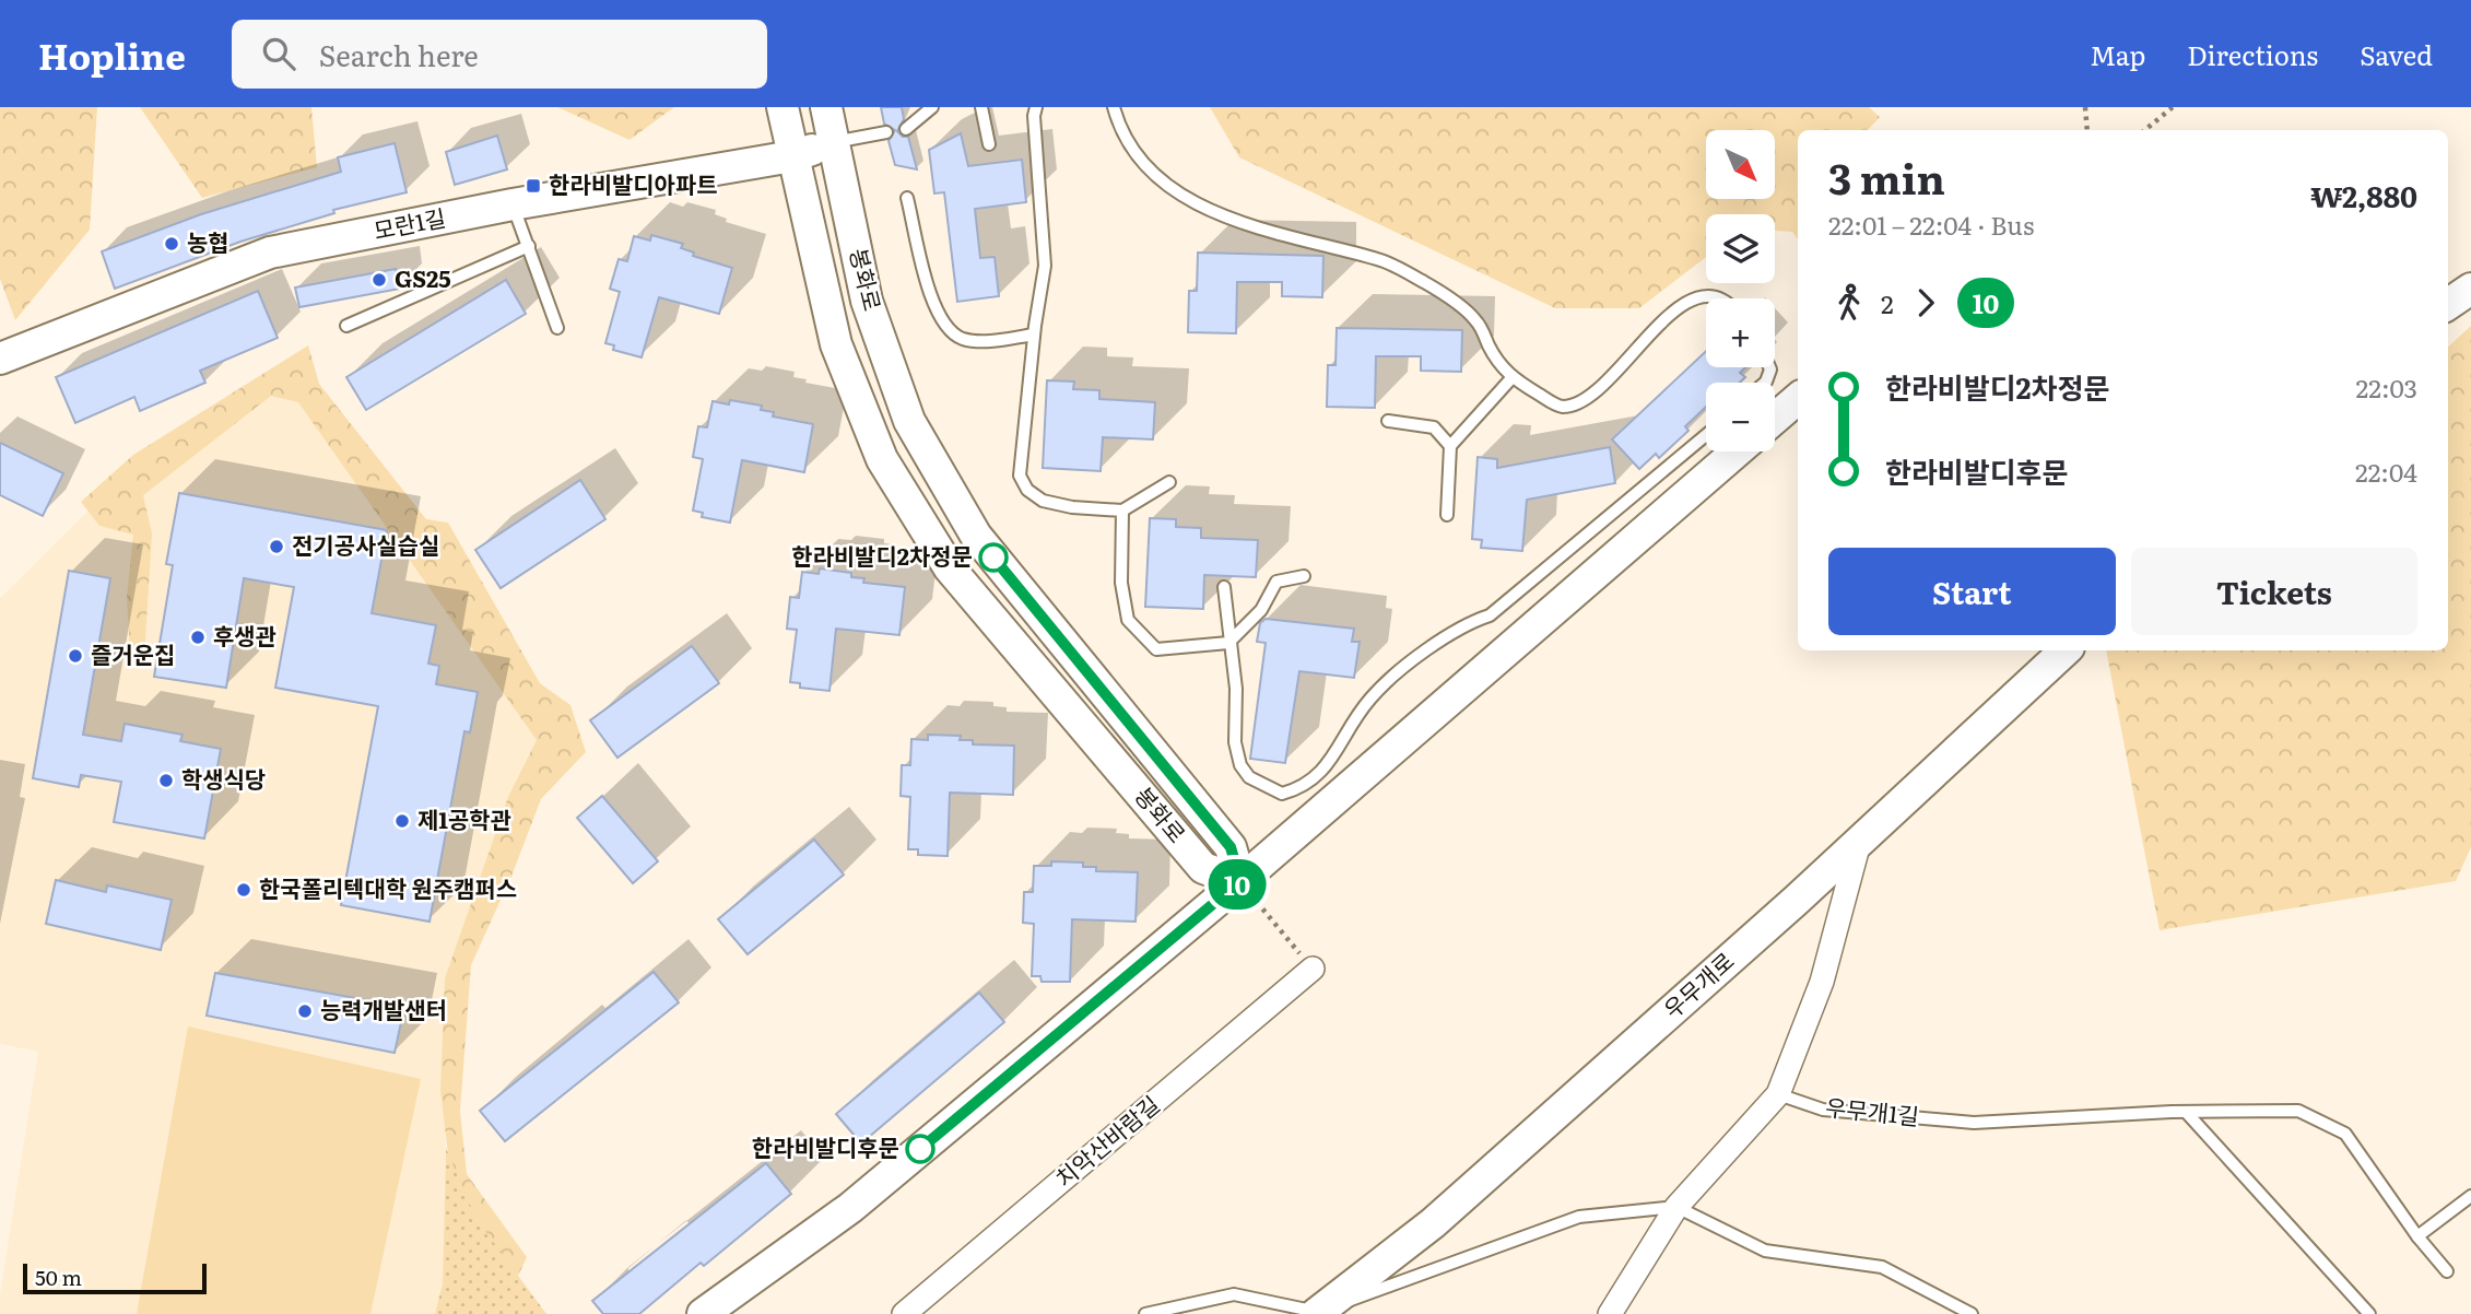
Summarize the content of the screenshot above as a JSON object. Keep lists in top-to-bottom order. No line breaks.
{"streets":{"street":["모란1길","봉화로","우무개로","치악산바람길"],"lane":["우무개1길"]},"crossings":[["모란1길","봉화로"]],"places":{"transit":["한라비발디아파트"],"other":["농협","GS25","전기공사실습실","한라비발디2차정문","후생관","즐거운집","학생식당","제1공학관","한국폴리텍대학 원주캠퍼스","능력개발샌터","한라비발디후문"]},"lines":["bus line 10"],"scale_bar":"50 m","north":"bottom right","page":{"header":"Hopline","search":"Search here","nav":["Map","Directions","Saved"],"on_map":"10","map_buttons":["+","−"],"heading":["3 min","22:01 – 22:04 · Bus","₩2,880"],"legs":["2","10"],"list":[{"name":"한라비발디2차정문","value":"22:03"},{"name":"한라비발디후문","value":"22:04"}],"buttons":["Start","Tickets"],"scale":"50 m"}}
